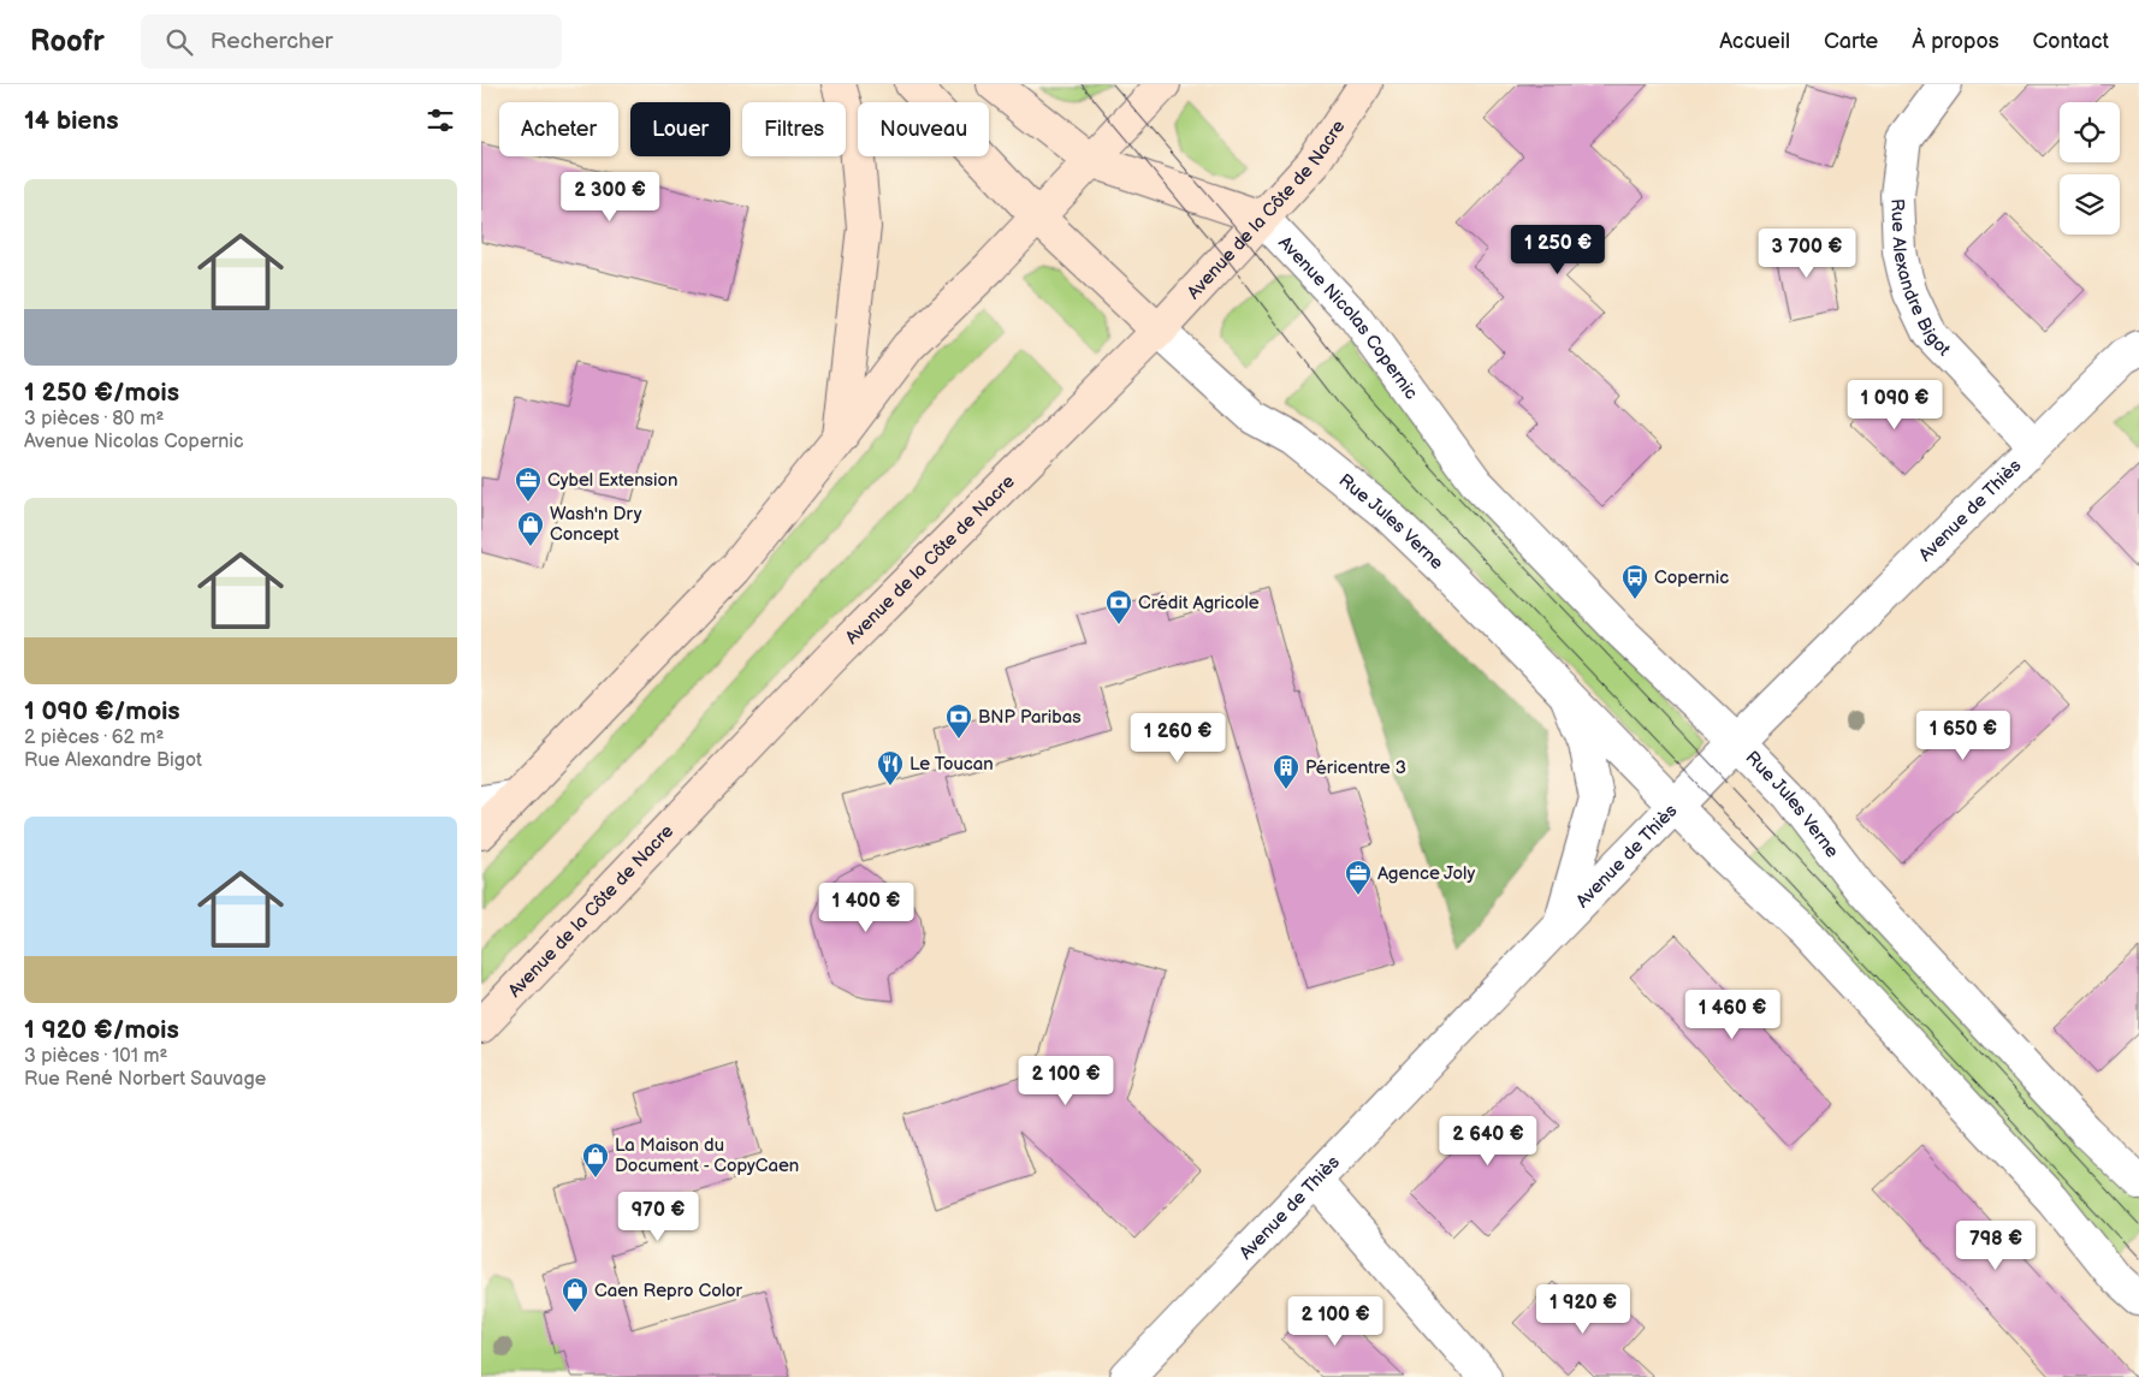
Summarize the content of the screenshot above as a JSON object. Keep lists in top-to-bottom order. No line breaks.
{"streets":{"main road":["Avenue de la Côte de Nacre","Avenue Nicolas Copernic"],"street":["Rue Alexandre Bigot","Avenue de Thiès","Rue Jules Verne"]},"crossings":[["Avenue de la Côte de Nacre","Avenue Nicolas Copernic"],["Avenue de la Côte de Nacre","Rue Jules Verne"],["Rue Alexandre Bigot","Avenue de Thiès"],["Avenue Nicolas Copernic","Rue Jules Verne"],["Avenue de Thiès","Rue Jules Verne"]],"places":{"office":["Cybel Extension","Agence Joly"],"shop":["Wash'n Dry Concept","La Maison du Document - CopyCaen","Caen Repro Color"],"bus stop":["Copernic"],"bank":["Crédit Agricole","BNP Paribas"],"restaurant":["Le Toucan"],"building":["Péricentre 3"]},"page":{"header":"Roofr","search":"Rechercher","nav":["Accueil","Carte","À propos","Contact"],"heading":"14 biens","chip":["Acheter","Louer","Filtres","Nouveau"],"list":[{"name":"1 250 €/mois","note":"3 pièces · 80 m² · Avenue Nicolas Copernic"},{"name":"1 090 €/mois","note":"2 pièces · 62 m² · Rue Alexandre Bigot"},{"name":"1 920 €/mois","note":"3 pièces · 101 m² · Rue René Norbert Sauvage"}],"price":["2 300 €","1 250 €","3 700 €","1 090 €","1 650 €","1 260 €","1 400 €","1 460 €","2 100 €","2 640 €","970 €","798 €","1 920 €","2 100 €"]}}
